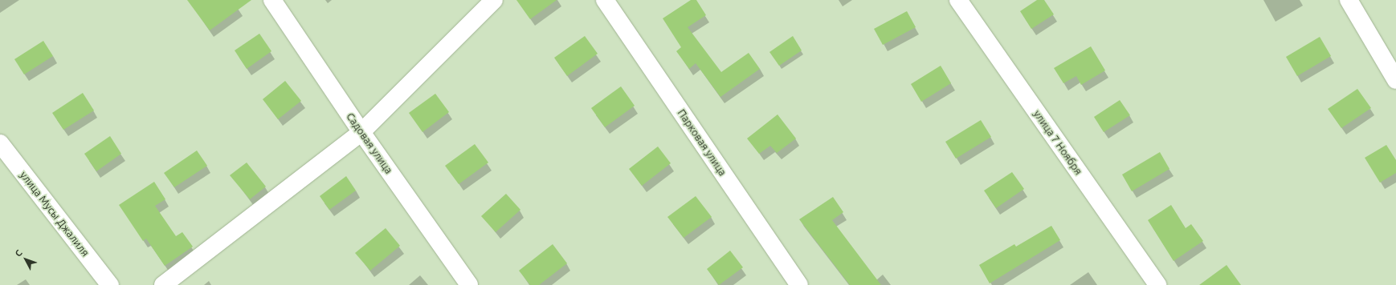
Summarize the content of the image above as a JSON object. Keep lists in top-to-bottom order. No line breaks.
{"streets":{"street":["Парковая улица","улица 7 Ноября","Садовая улица","улица Мусы Джалиля"]},"north":"top left"}
